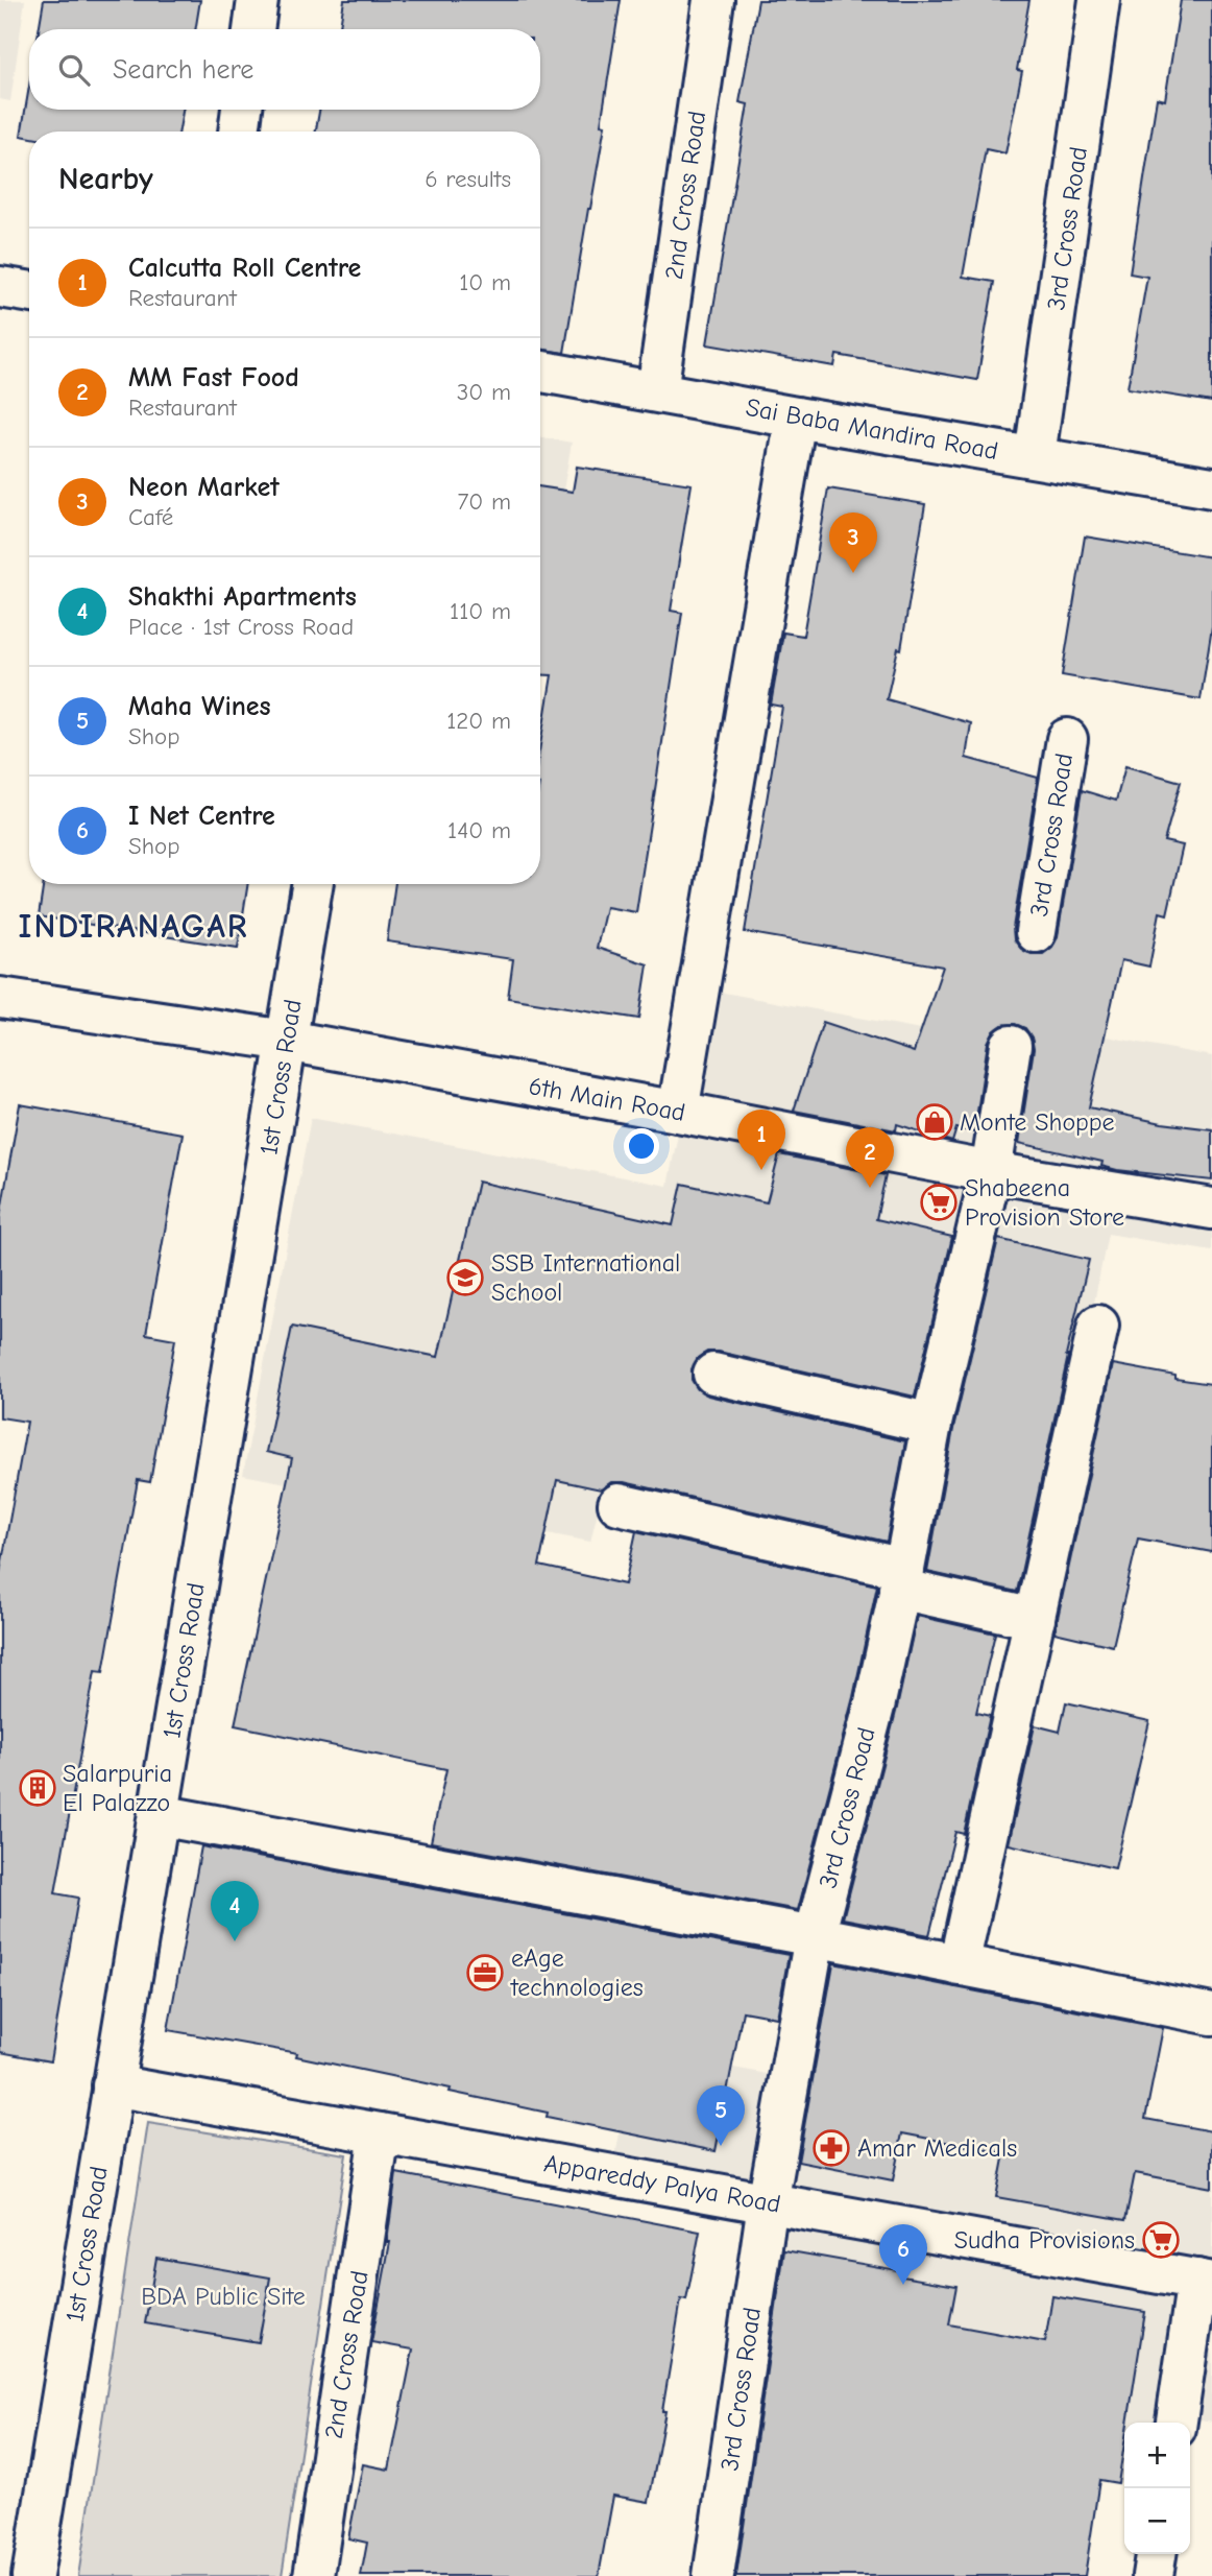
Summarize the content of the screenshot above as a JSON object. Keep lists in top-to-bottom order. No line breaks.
{"streets":{"street":["2nd Cross Road","3rd Cross Road","Sai Baba Mandira Road","1st Cross Road","6th Main Road","Appareddy Palya Road"]},"crossings":[["2nd Cross Road","Sai Baba Mandira Road"],["2nd Cross Road","Appareddy Palya Road"],["3rd Cross Road","Sai Baba Mandira Road"],["3rd Cross Road","6th Main Road"],["3rd Cross Road","Appareddy Palya Road"],["1st Cross Road","6th Main Road"],["1st Cross Road","Appareddy Palya Road"]],"districts":["INDIRANAGAR"],"parks":["BDA Public Site"],"places":{"shop":["Monte Shoppe"],"supermarket":["Shabeena Provision Store","Sudha Provisions"],"school or university":["SSB International School"],"building":["Salarpuria El Palazzo"],"office":["eAge technologies"],"pharmacy":["Amar Medicals"]},"page":{"search":"Search here","heading":["Nearby","6 results"],"list":[{"mark":"1","name":"Calcutta Roll Centre","note":"Restaurant","value":"10 m"},{"mark":"2","name":"MM Fast Food","note":"Restaurant","value":"30 m"},{"mark":"3","name":"Neon Market","note":"Café","value":"70 m"},{"mark":"4","name":"Shakthi Apartments","note":"Place · 1st Cross Road","value":"110 m"},{"mark":"5","name":"Maha Wines","note":"Shop","value":"120 m"},{"mark":"6","name":"I Net Centre","note":"Shop","value":"140 m"}],"pins":["3","1","2","4","5","6"],"map_buttons":["+","−"]}}
